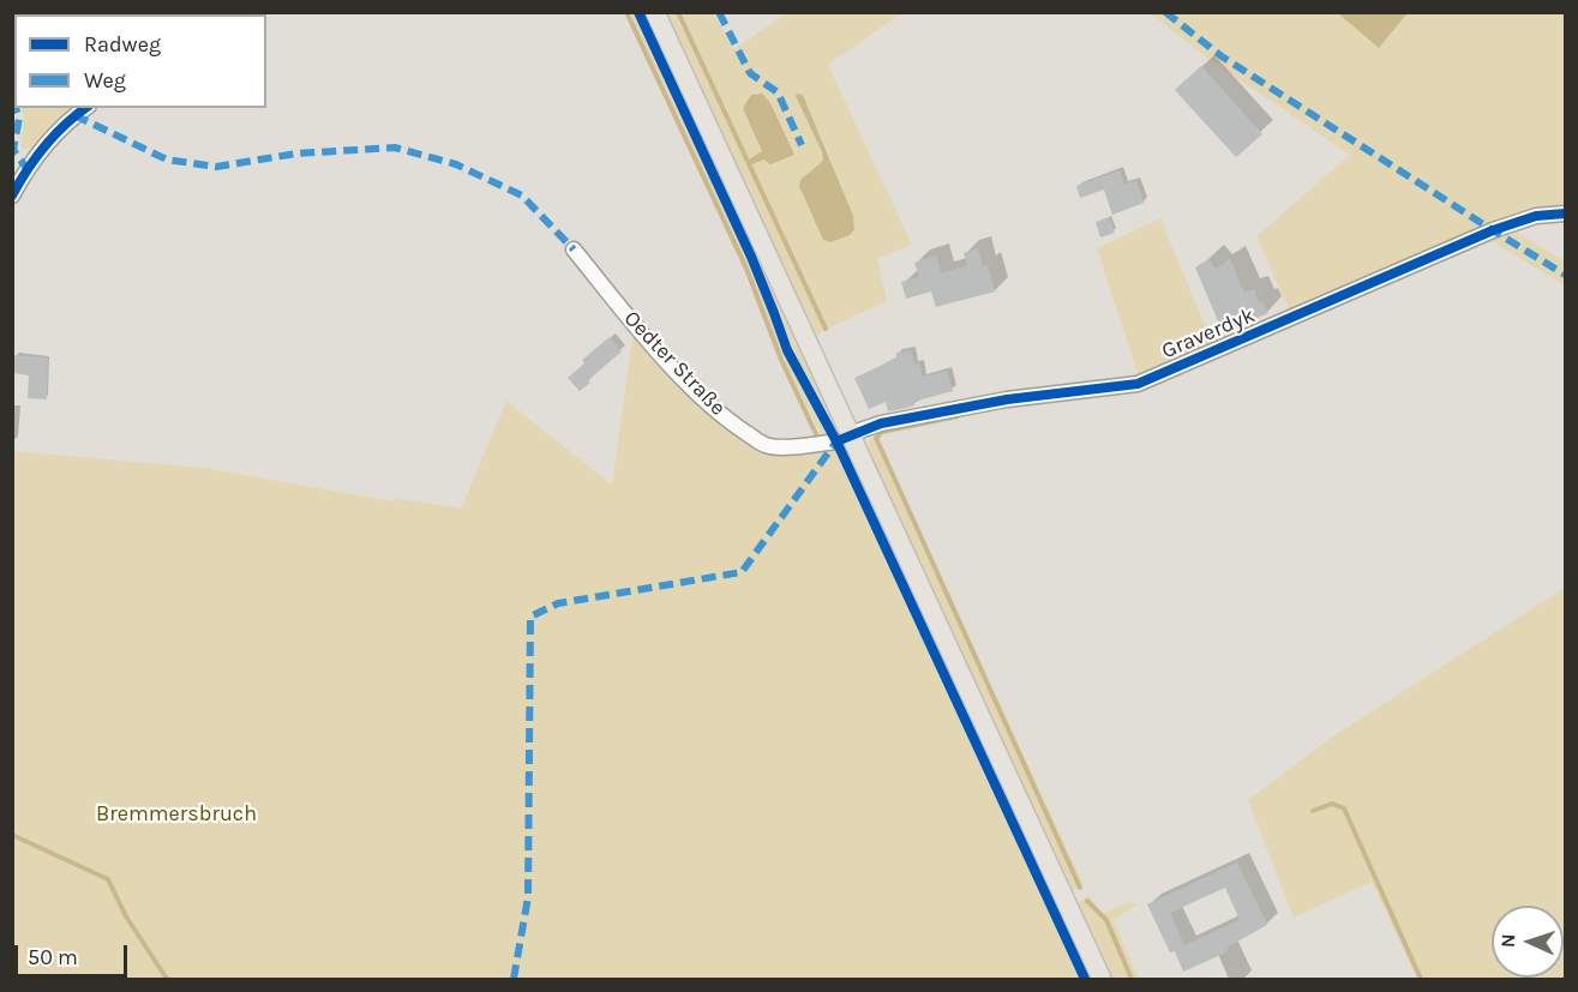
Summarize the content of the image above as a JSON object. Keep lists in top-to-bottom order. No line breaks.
{"streets":{"street":["Graverdyk","Oedter Straße"]},"crossings":[["Graverdyk","Oedter Straße"]],"parks":["Bremmersbruch"],"legend":["Radweg","Weg"],"scale_bar":"50 m","north":"left"}
